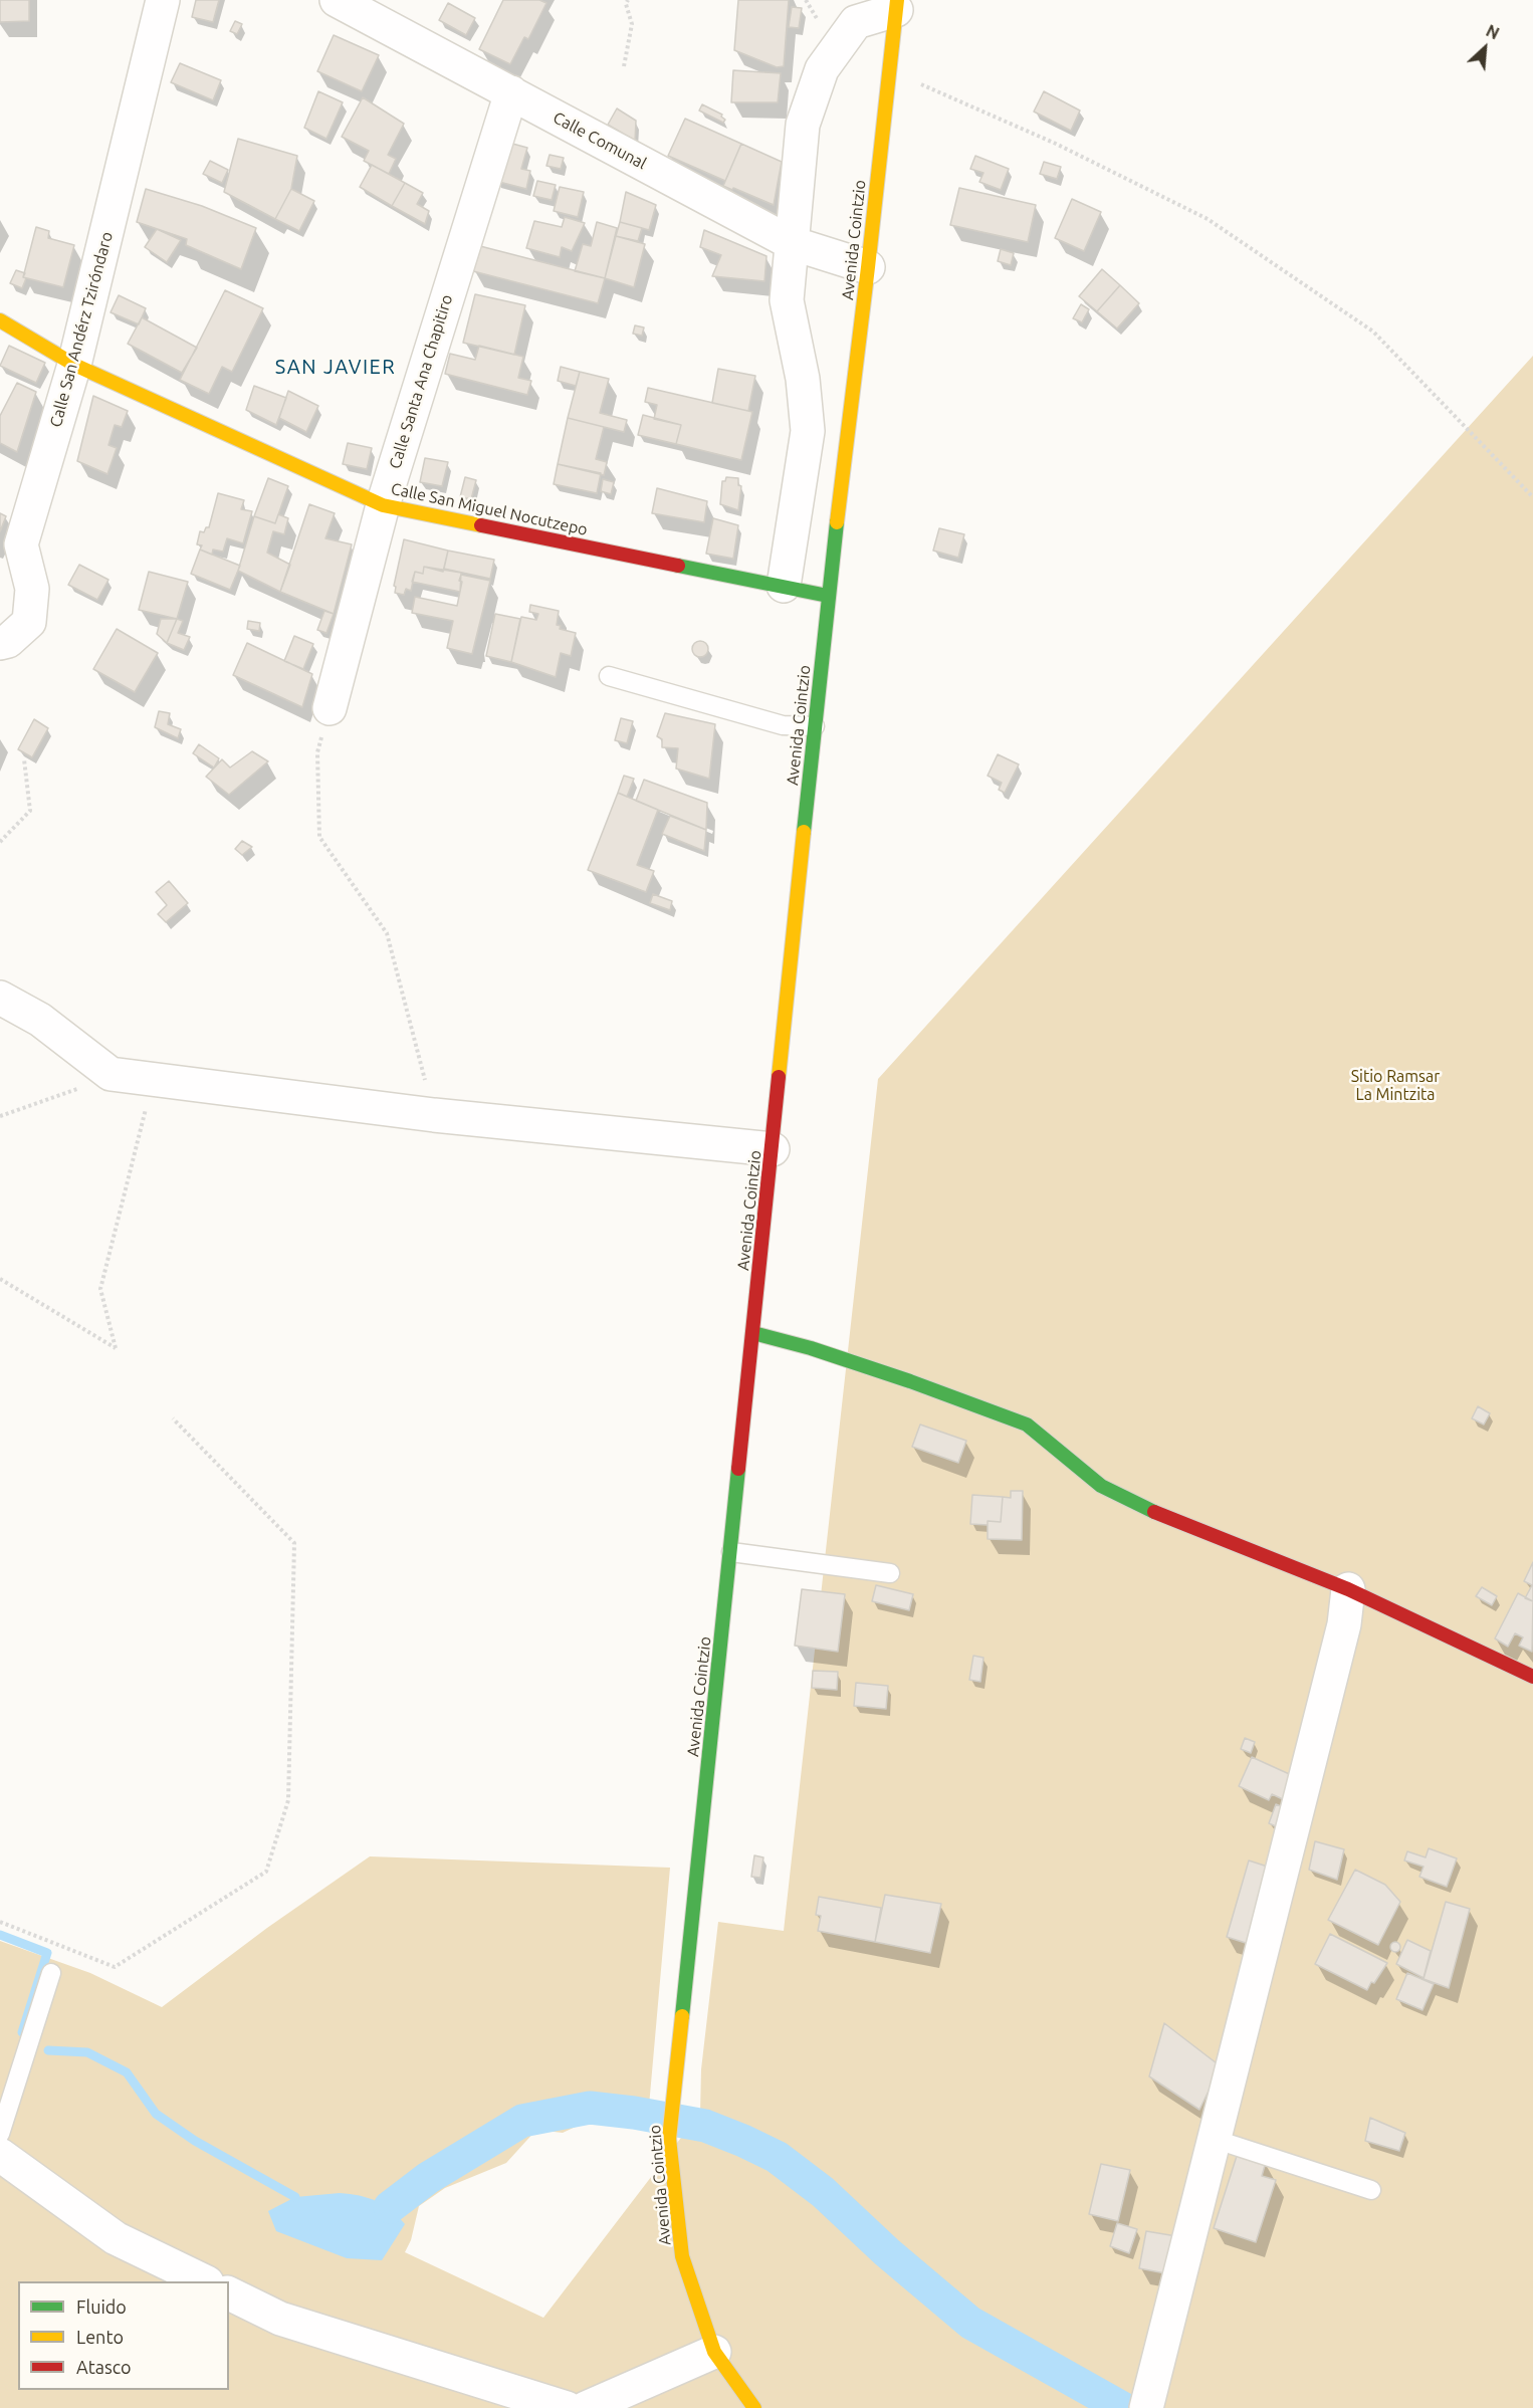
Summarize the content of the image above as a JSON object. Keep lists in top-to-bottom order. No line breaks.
{"streets":{"main road":["Avenida Cointzio","Calle San Miguel Nocutzepo"],"street":["Calle Comunal","Calle San Andérz Tziróndaro","Calle Santa Ana Chapitiro"]},"crossings":[["Calle Comunal","Avenida Cointzio"],["Calle Comunal","Calle Santa Ana Chapitiro"],["Avenida Cointzio","Calle San Miguel Nocutzepo"],["Calle San Andérz Tziróndaro","Calle San Miguel Nocutzepo"],["Calle Santa Ana Chapitiro","Calle San Miguel Nocutzepo"]],"districts":["SAN JAVIER"],"parks":["Sitio Ramsar La Mintzita"],"legend":["Fluido","Lento","Atasco"],"north":"top right"}
